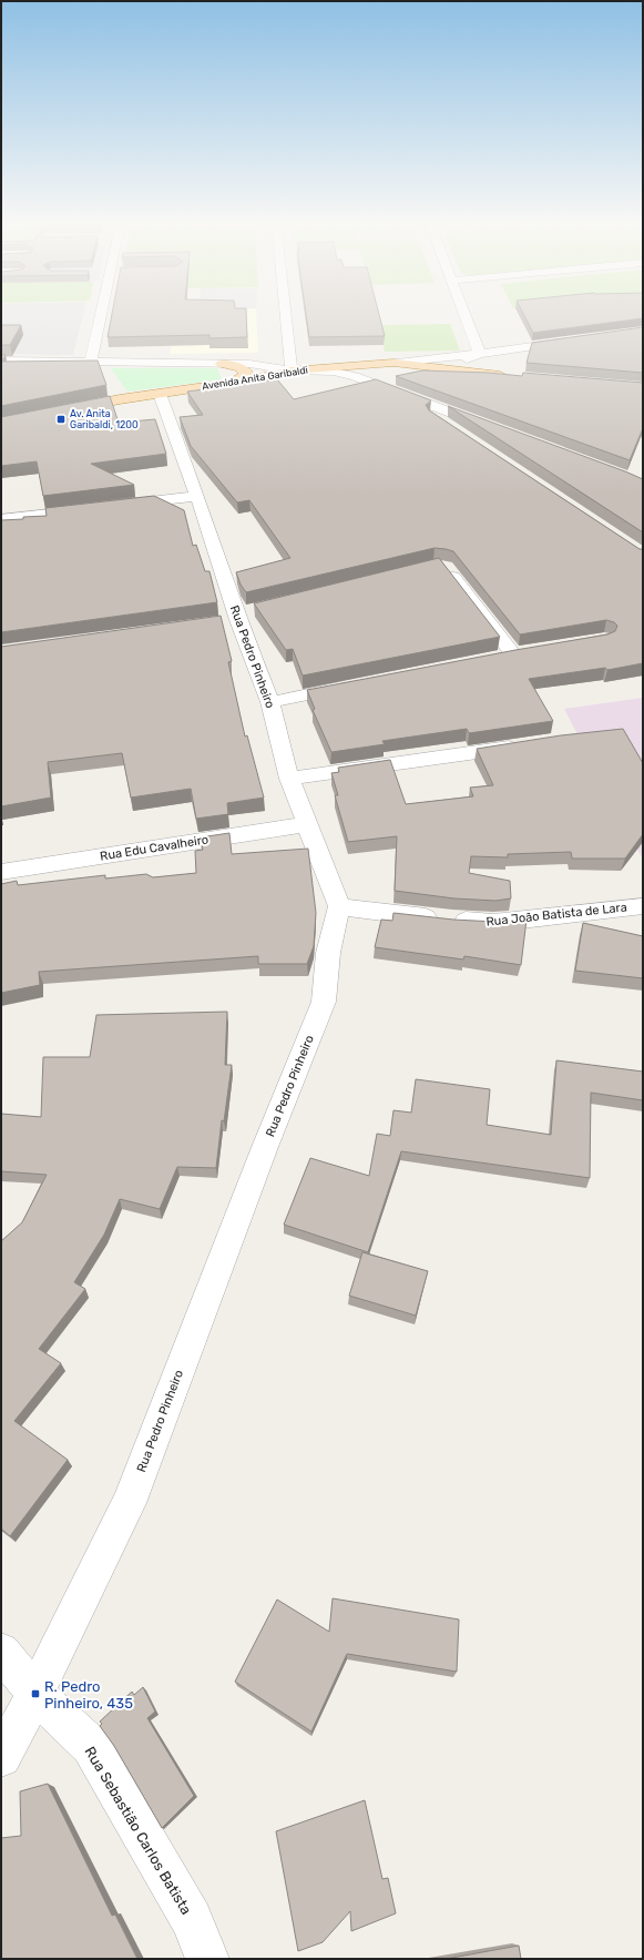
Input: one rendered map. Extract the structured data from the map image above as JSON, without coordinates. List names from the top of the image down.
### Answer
{
  "streets": {
    "main road": ["Avenida Anita Garibaldi"],
    "street": [
      "Rua Pedro Pinheiro",
      "Rua Edu Cavalheiro",
      "Rua João Batista de Lara",
      "Rua Sebastião Carlos Batista"
    ]
  },
  "crossings": [
    ["Avenida Anita Garibaldi", "Rua Pedro Pinheiro"],
    ["Rua Pedro Pinheiro", "Rua Edu Cavalheiro"],
    ["Rua Pedro Pinheiro", "Rua João Batista de Lara"],
    ["Rua Pedro Pinheiro", "Rua Sebastião Carlos Batista"]
  ],
  "places": {
    "transit": ["Av. Anita Garibaldi, 1200", "R. Pedro Pinheiro, 435"]
  }
}
